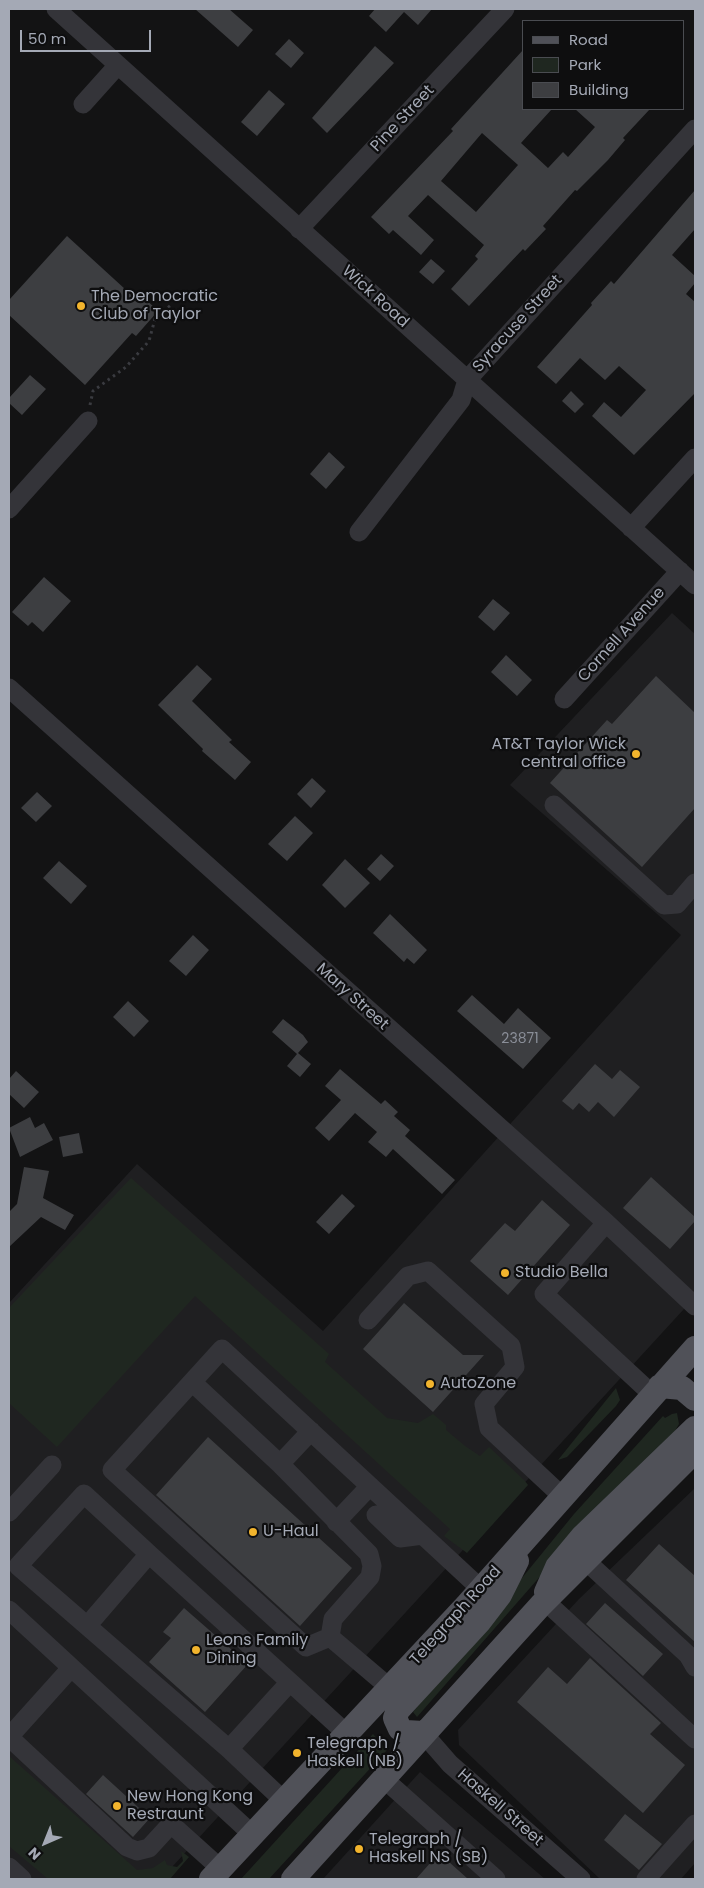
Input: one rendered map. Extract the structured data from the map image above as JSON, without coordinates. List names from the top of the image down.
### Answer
{
  "streets": {
    "main road": ["Telegraph Road"],
    "street": [
      "Pine Street",
      "Wick Road",
      "Syracuse Street",
      "Cornell Avenue",
      "Mary Street",
      "Haskell Street"
    ]
  },
  "crossings": [
    ["Pine Street", "Wick Road"],
    ["Wick Road", "Syracuse Street"],
    ["Wick Road", "Cornell Avenue"]
  ],
  "places": [
    "The Democratic Club of Taylor",
    "AT&T Taylor Wick central office",
    "Studio Bella",
    "AutoZone",
    "U-Haul",
    "Leons Family Dining",
    "Telegraph / Haskell (NB)",
    "New Hong Kong Restraunt",
    "Telegraph / Haskell NS (SB)"
  ],
  "house_numbers": ["23871"],
  "legend": ["Road", "Park", "Building"],
  "scale_bar": "50 m",
  "north": "bottom left"
}
